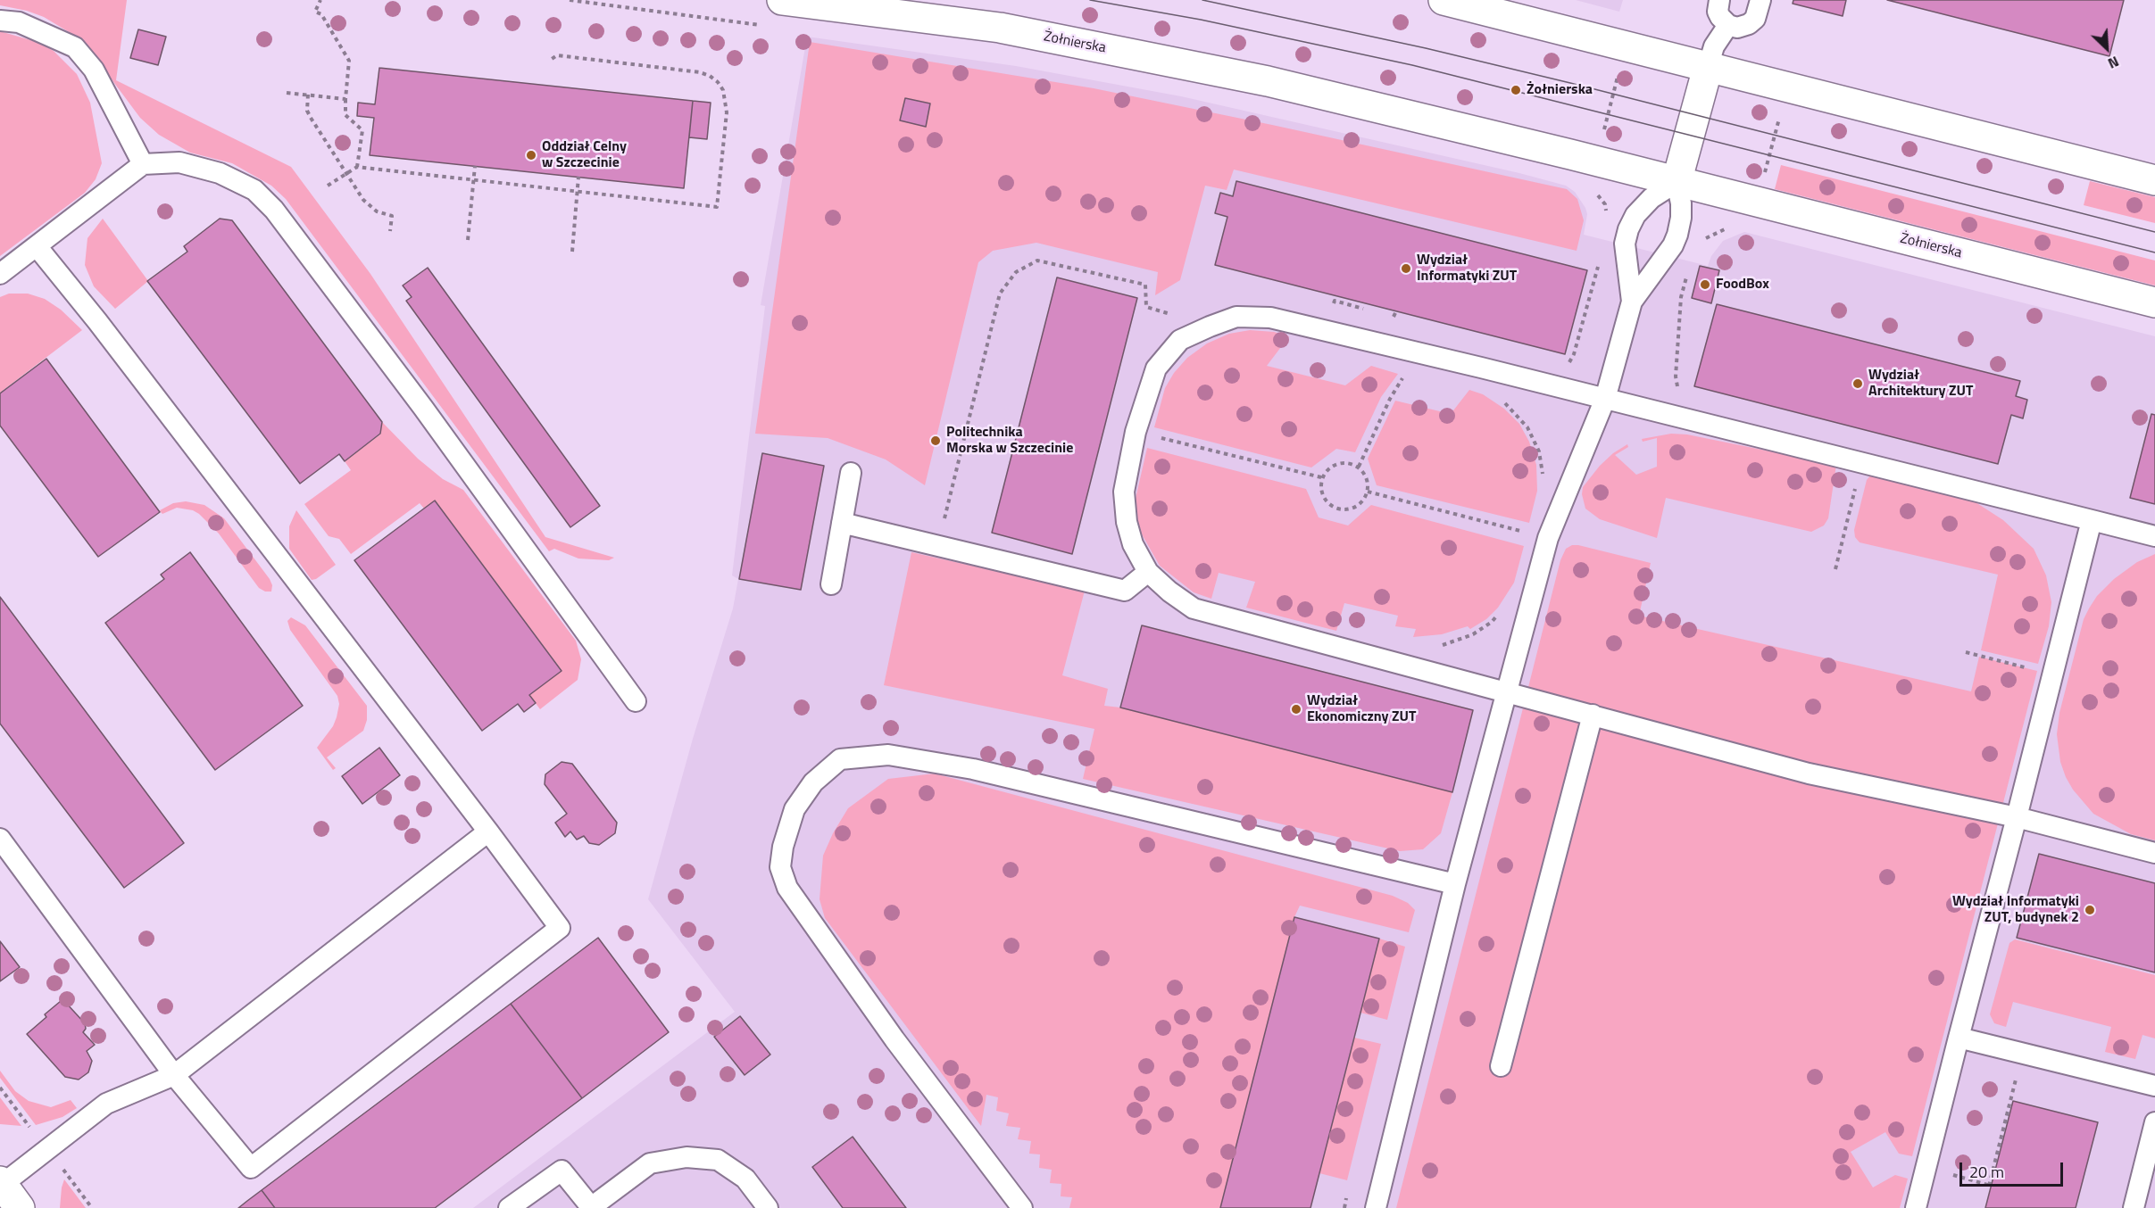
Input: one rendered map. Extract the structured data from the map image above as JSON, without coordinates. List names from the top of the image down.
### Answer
{
  "streets": {
    "street": ["Żołnierska"]
  },
  "places": [
    "Żołnierska",
    "Oddział Celny w Szczecinie",
    "Wydział Informatyki ZUT",
    "FoodBox",
    "Wydział Architektury ZUT",
    "Politechnika Morska w Szczecinie",
    "Wydział Ekonomiczny ZUT",
    "Wydział Informatyki ZUT, budynek 2"
  ],
  "scale_bar": "20 m",
  "north": "bottom right"
}
